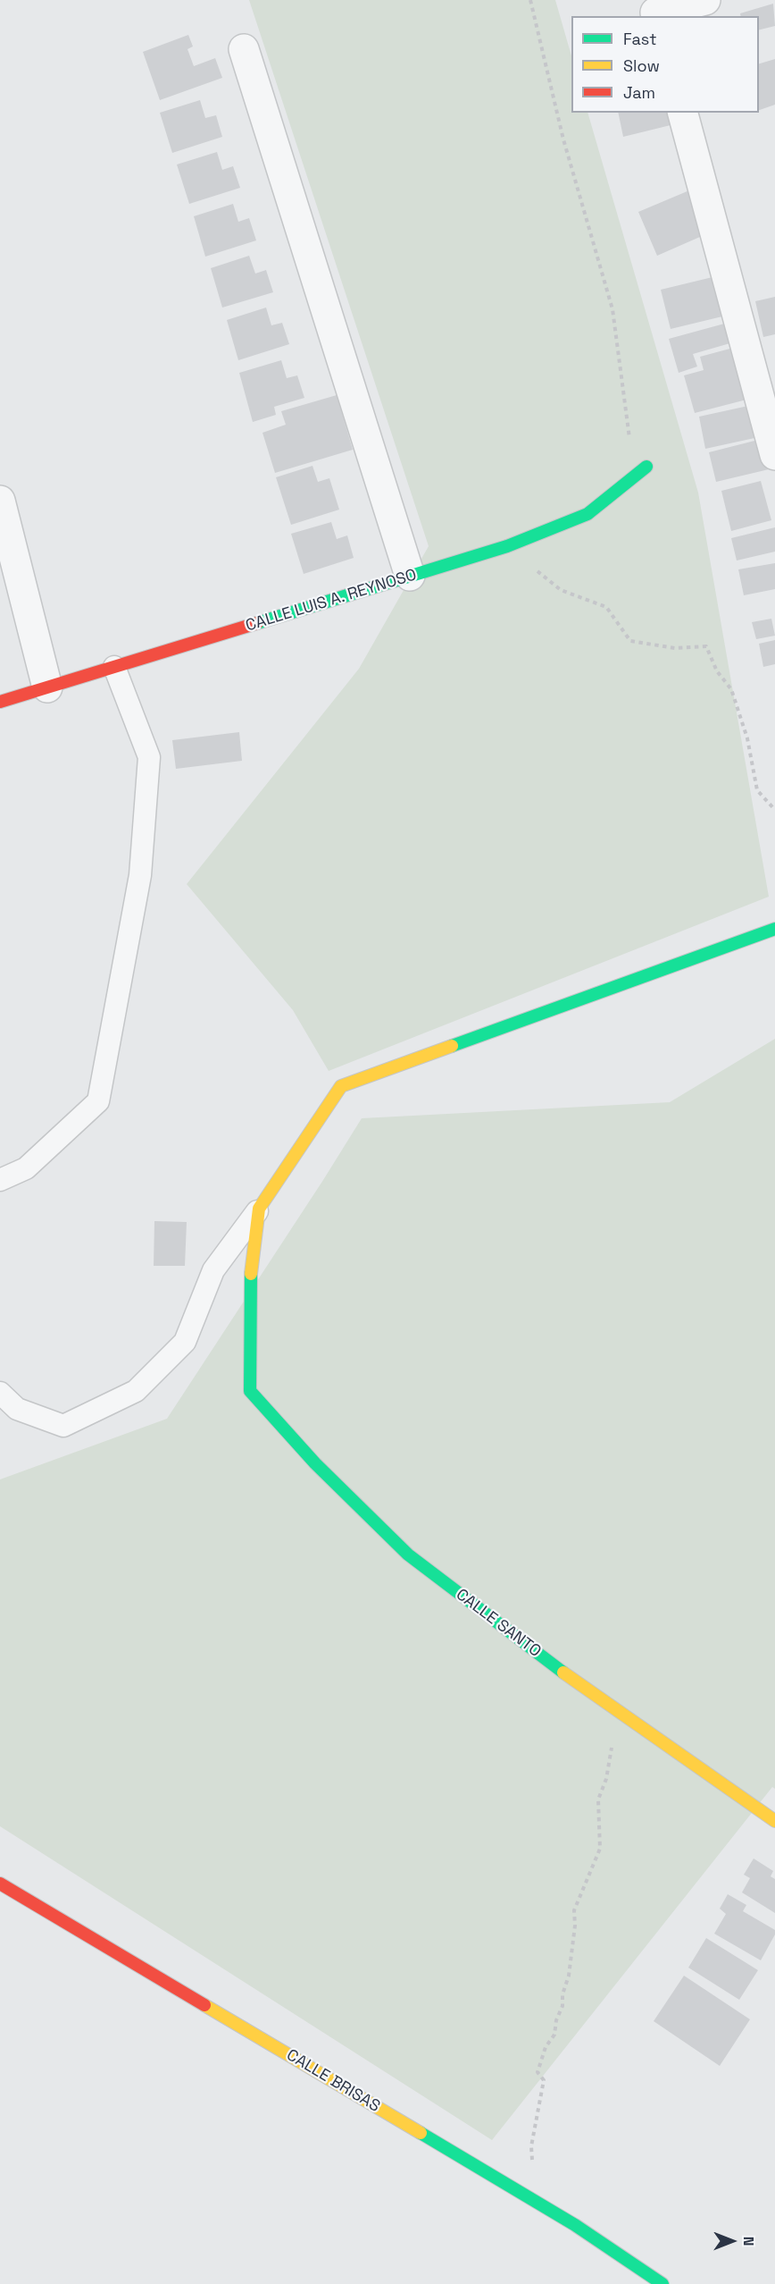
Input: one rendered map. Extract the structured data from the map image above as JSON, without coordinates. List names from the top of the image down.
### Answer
{
  "streets": {
    "street": ["CALLE LUIS A. REYNOSO", "CALLE SANTO", "CALLE BRISAS"]
  },
  "legend": ["Fast", "Slow", "Jam"],
  "north": "right"
}
